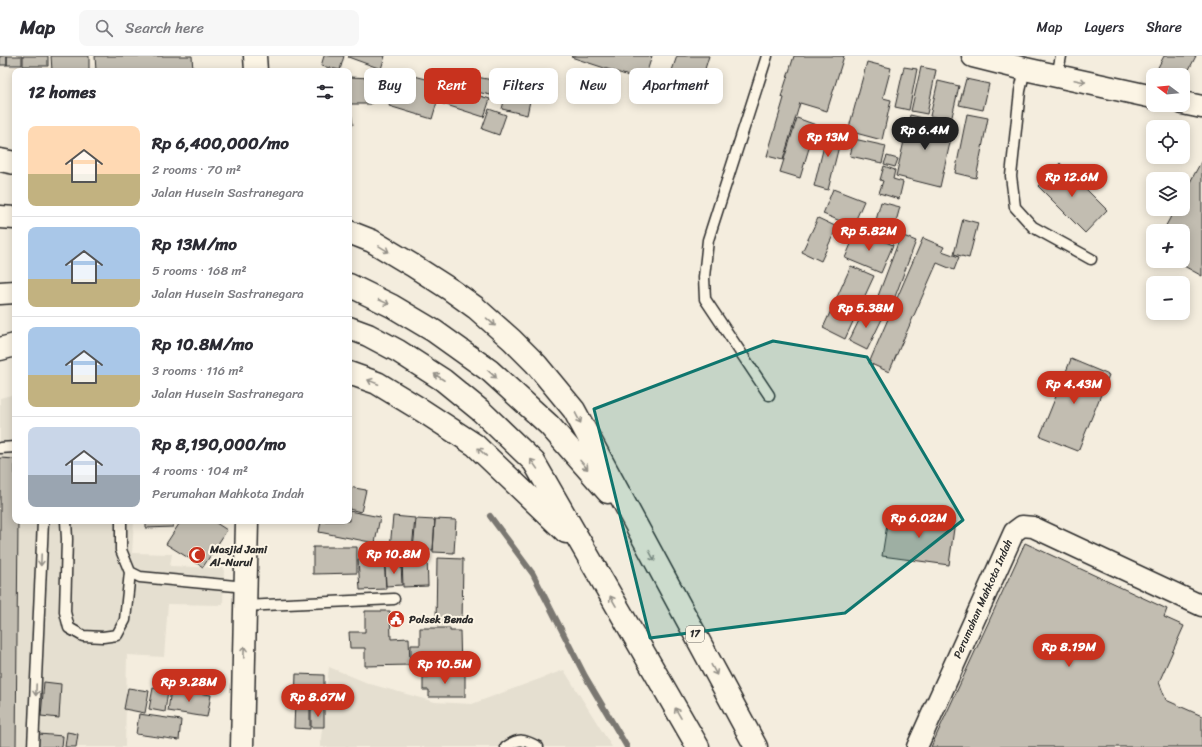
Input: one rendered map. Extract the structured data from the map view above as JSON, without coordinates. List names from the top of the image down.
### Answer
{
  "streets": {
    "main road": ["17"],
    "street": ["Perumahan Mahkota Indah"]
  },
  "places": {
    "mosque": ["Masjid Jami Al-Nurul"],
    "public building": ["Polsek Benda"]
  },
  "north": "left",
  "page": {
    "header": "Map",
    "search": "Search here",
    "nav": ["Map", "Layers", "Share"],
    "map_buttons": ["+", "−"],
    "chip": [
      "Buy",
      "Rent",
      "Filters",
      "New",
      "Apartment"
    ],
    "heading": "12 homes",
    "list": [
      {
        "name": "Rp 6,400,000/mo",
        "note": "2 rooms · 70 m² · Jalan Husein Sastranegara"
      },
      {
        "name": "Rp 13M/mo",
        "note": "5 rooms · 168 m² · Jalan Husein Sastranegara"
      },
      {
        "name": "Rp 10.8M/mo",
        "note": "3 rooms · 116 m² · Jalan Husein Sastranegara"
      },
      {
        "name": "Rp 8,190,000/mo",
        "note": "4 rooms · 104 m² · Perumahan Mahkota Indah"
      }
    ],
    "price": [
      "Rp 6.4M",
      "Rp 13M",
      "Rp 12.6M",
      "Rp 5.82M",
      "Rp 5.38M",
      "Rp 4.43M",
      "Rp 6.02M",
      "Rp 10.8M",
      "Rp 8.19M",
      "Rp 10.5M",
      "Rp 9.28M",
      "Rp 8.67M"
    ]
  }
}
